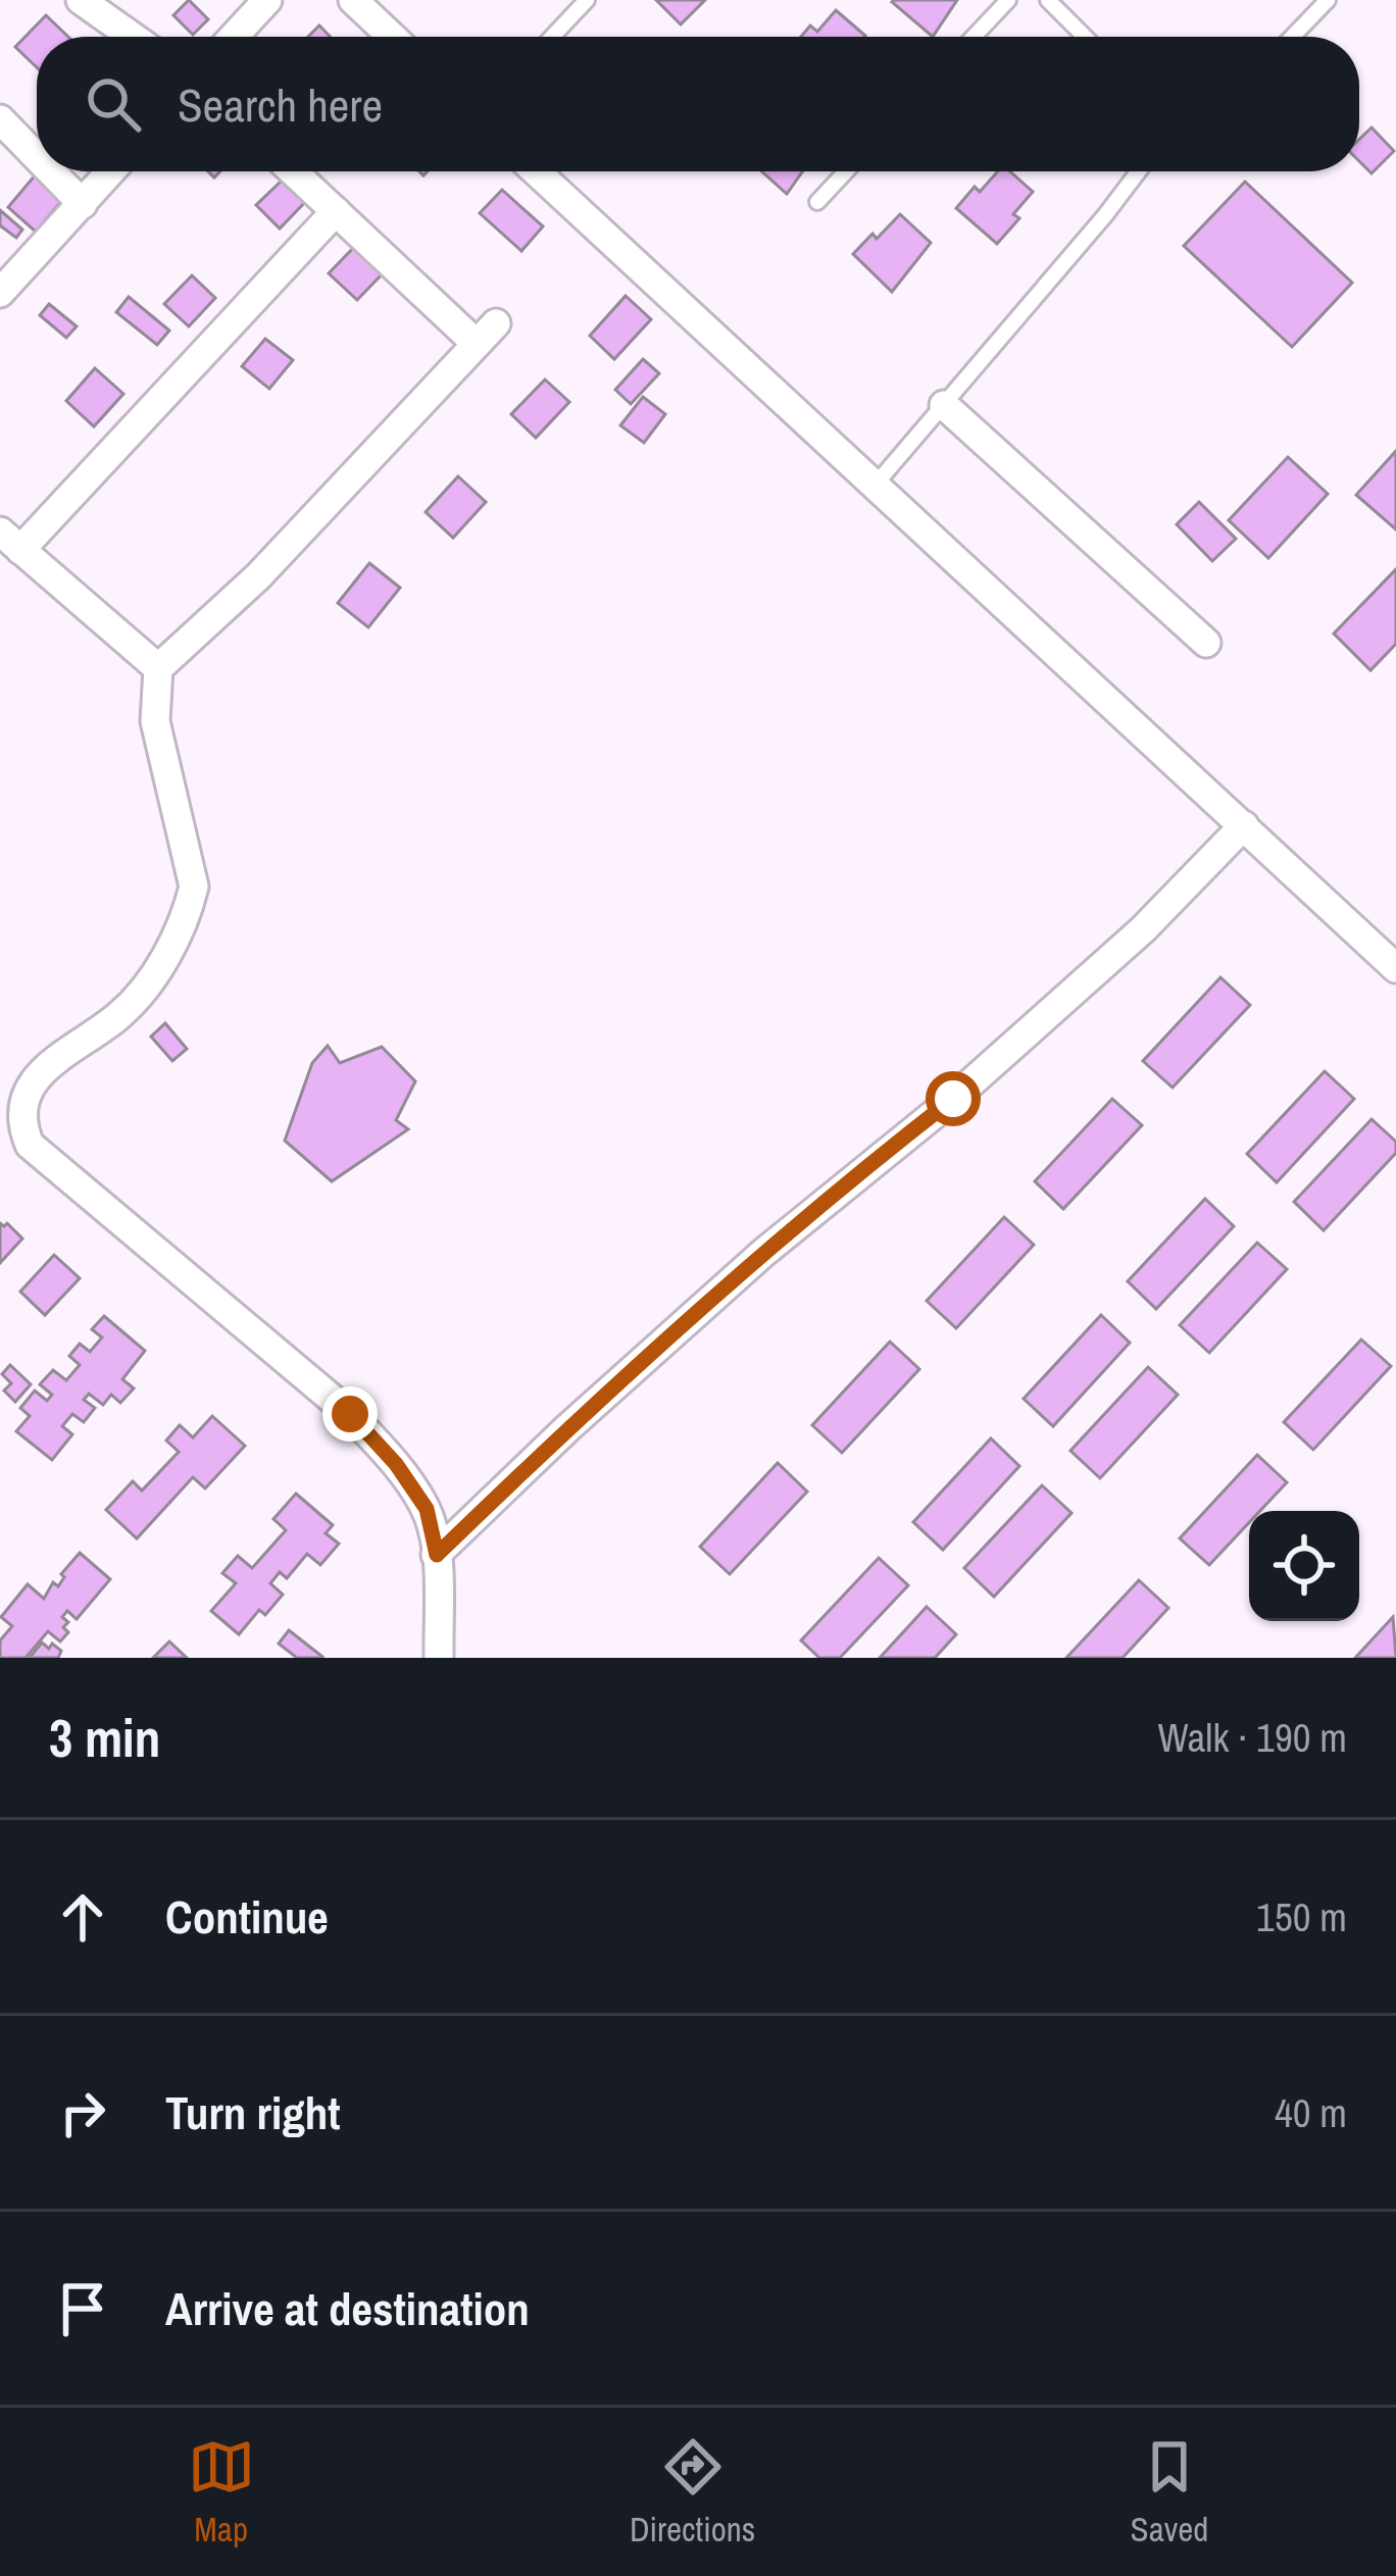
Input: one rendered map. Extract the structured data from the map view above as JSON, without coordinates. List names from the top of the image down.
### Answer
{
  "page": {
    "search": "Search here",
    "heading": ["3 min", "Walk · 190 m"],
    "list": [
      ["Continue", "150 m"],
      ["Turn right", "40 m"],
      "Arrive at destination"
    ],
    "nav": ["Map", "Directions", "Saved"]
  }
}
